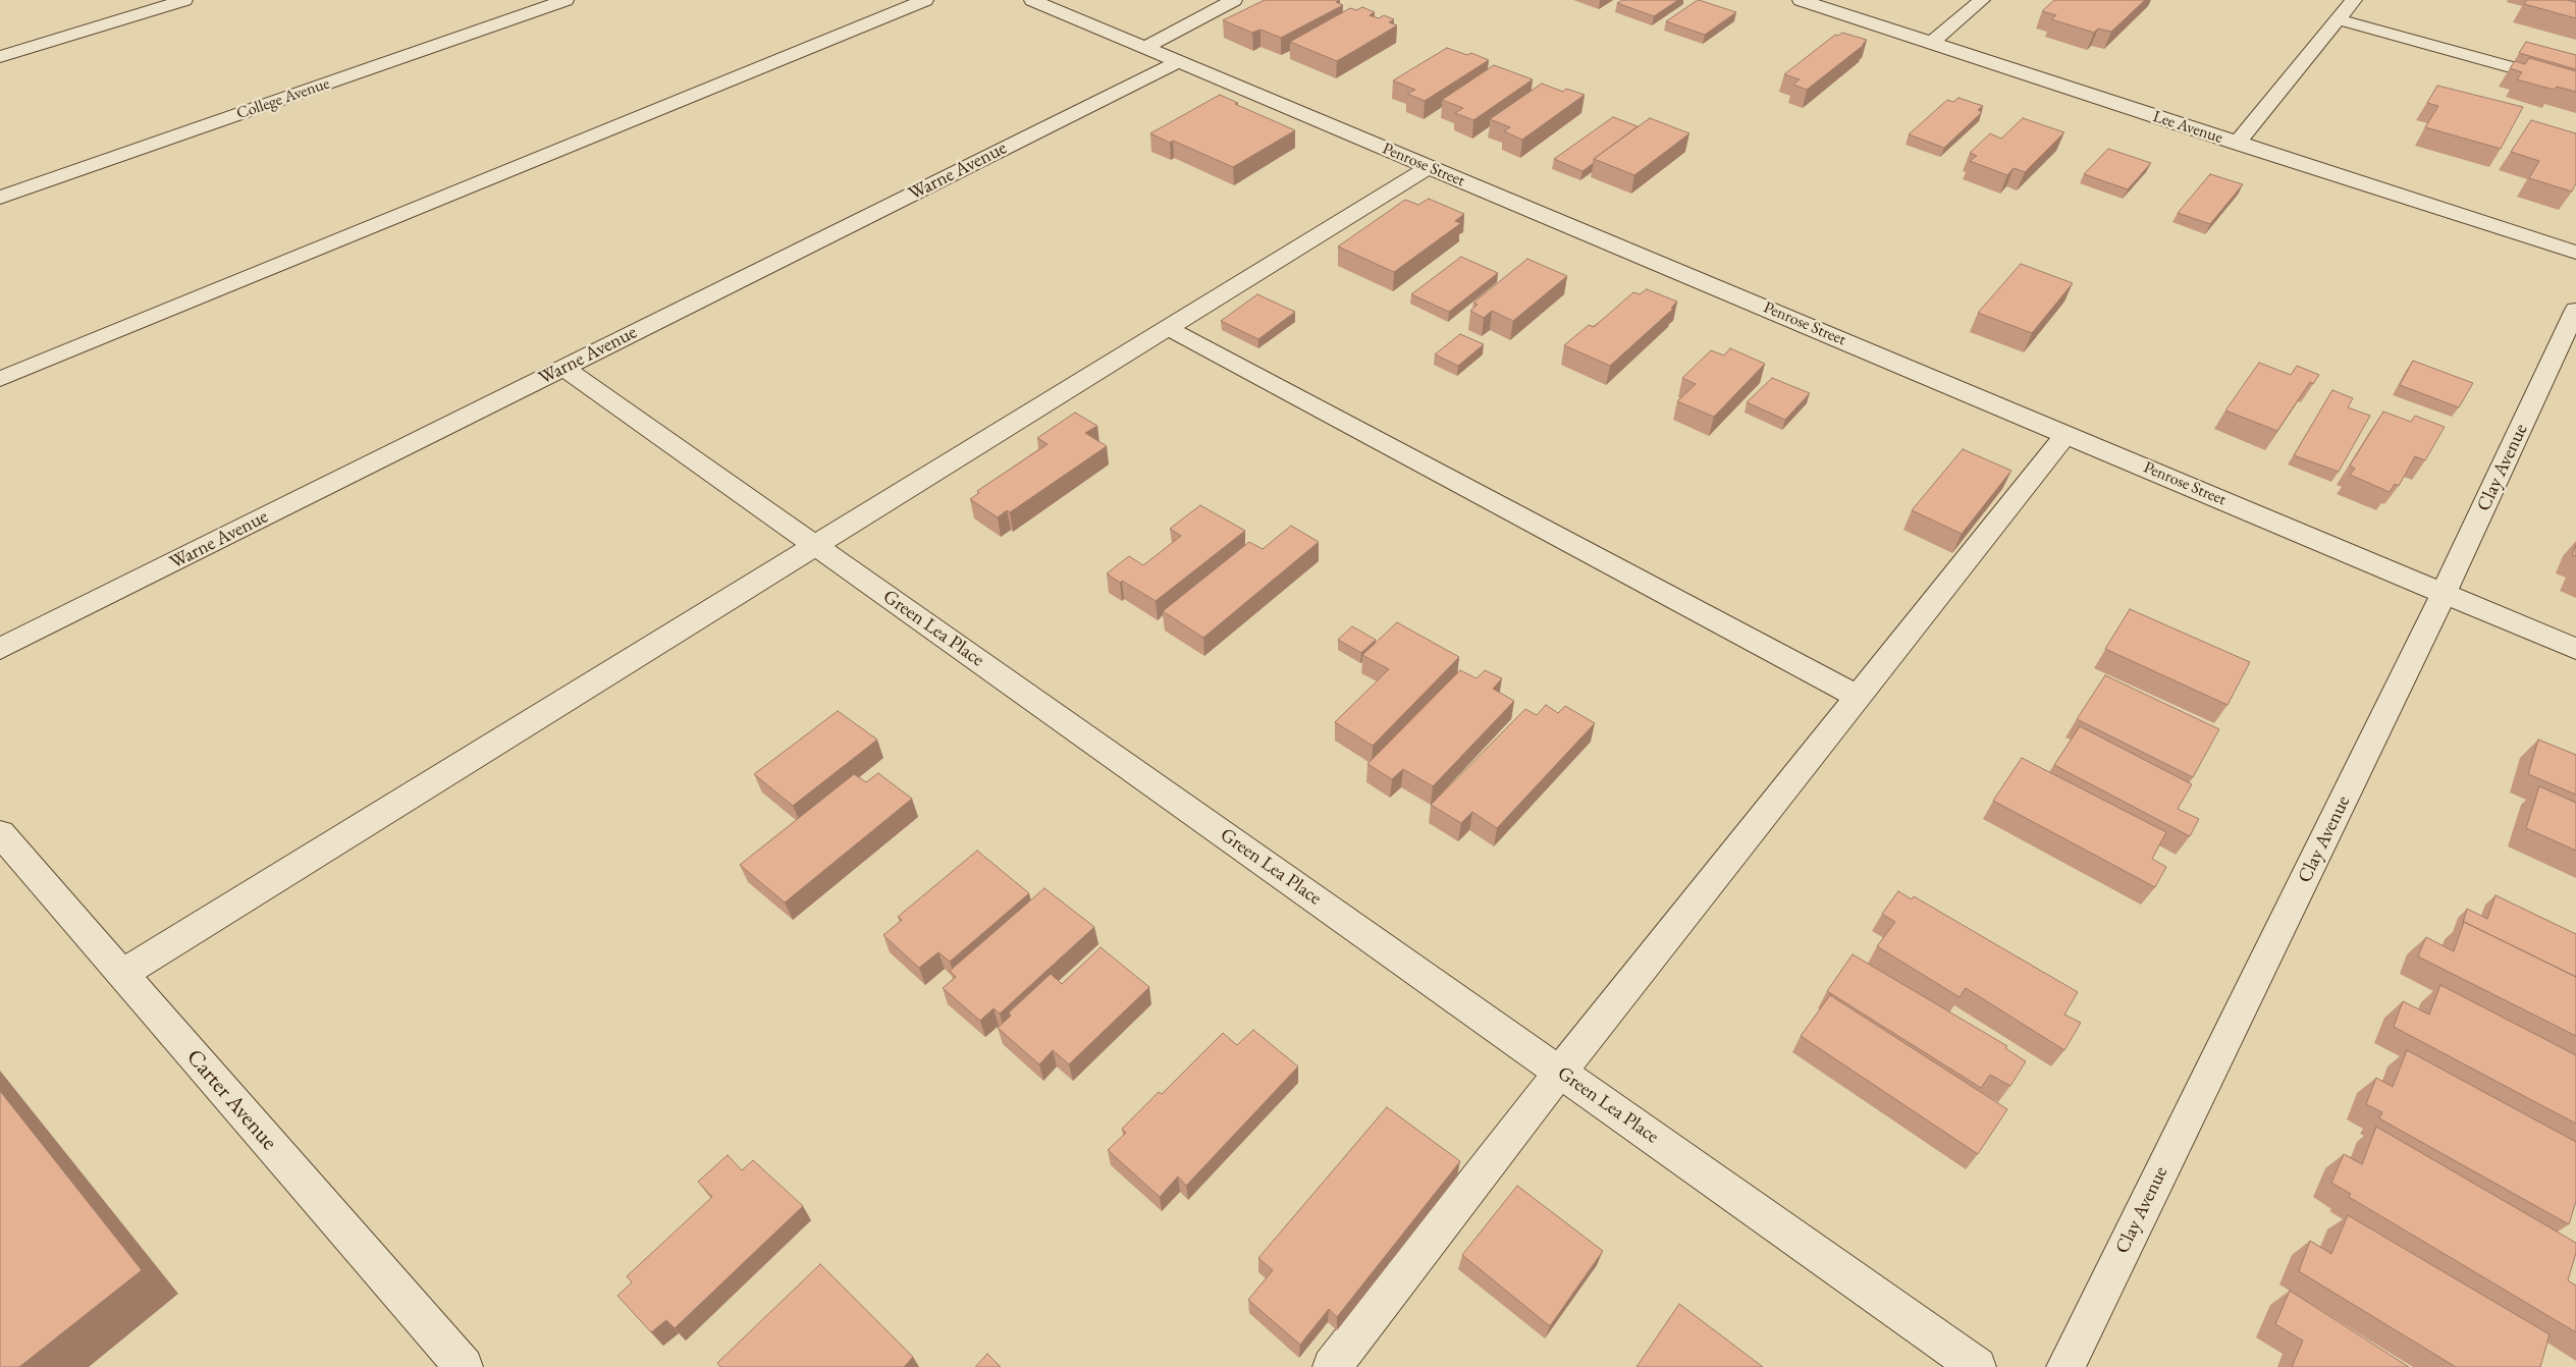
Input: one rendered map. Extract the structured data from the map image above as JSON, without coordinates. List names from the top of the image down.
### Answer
{
  "streets": {
    "street": [
      "College Avenue",
      "Lee Avenue",
      "Penrose Street",
      "Warne Avenue",
      "Clay Avenue",
      "Green Lea Place",
      "Carter Avenue"
    ]
  },
  "crossings": [
    ["Penrose Street", "Warne Avenue"],
    ["Penrose Street", "Clay Avenue"],
    ["Warne Avenue", "Green Lea Place"]
  ]
}
